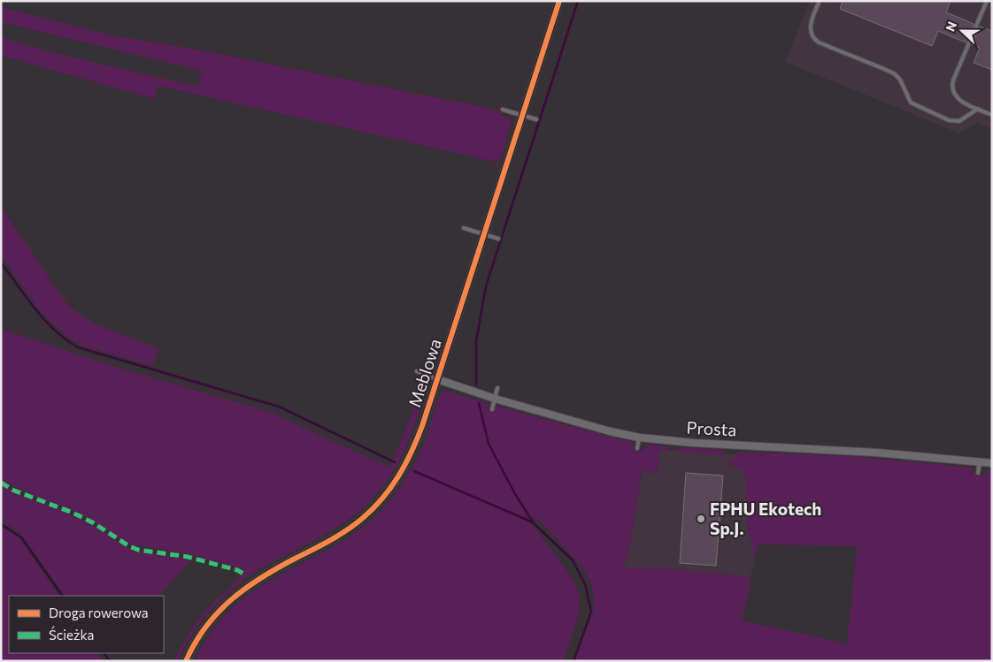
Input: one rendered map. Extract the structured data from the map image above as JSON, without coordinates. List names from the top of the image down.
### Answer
{
  "streets": {
    "street": ["Meblowa", "Prosta"]
  },
  "crossings": [
    ["Meblowa", "Prosta"]
  ],
  "places": ["FPHU Ekotech Sp.J."],
  "legend": ["Droga rowerowa", "Ścieżka"],
  "north": "left"
}
